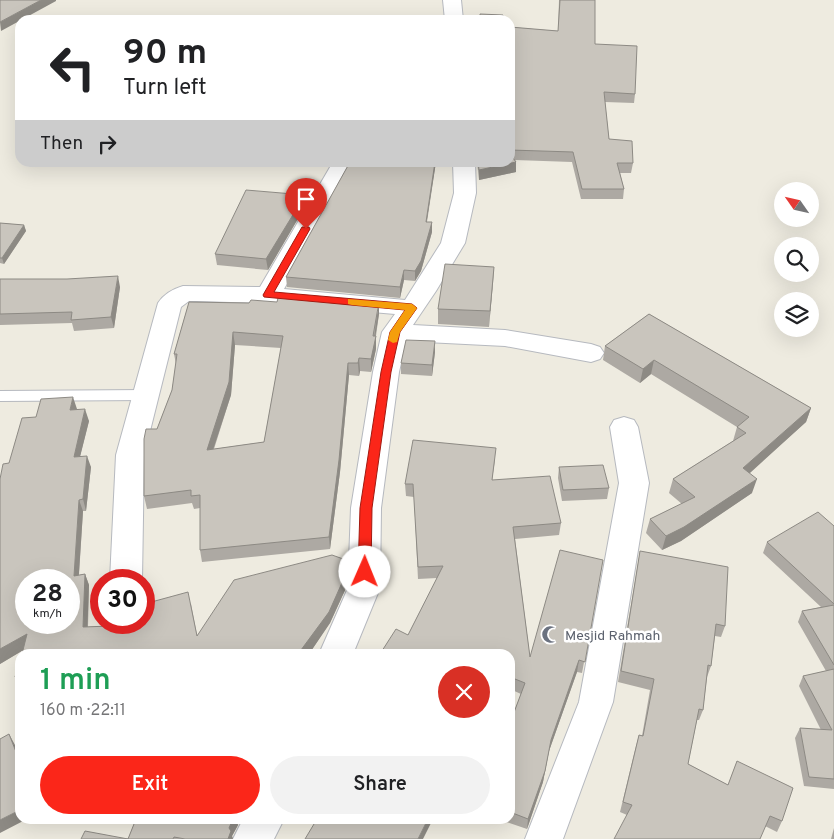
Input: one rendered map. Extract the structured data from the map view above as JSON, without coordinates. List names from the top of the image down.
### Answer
{
  "places": {
    "mosque": ["Mesjid Rahmah"]
  },
  "north": "top left",
  "page": {
    "turn": ["90 m", "Turn left"],
    "then": "Then",
    "speed": "28 km/h",
    "limit": "30",
    "heading": ["1 min", "160 m · 22:11"],
    "buttons": ["Exit", "Share"]
  }
}
